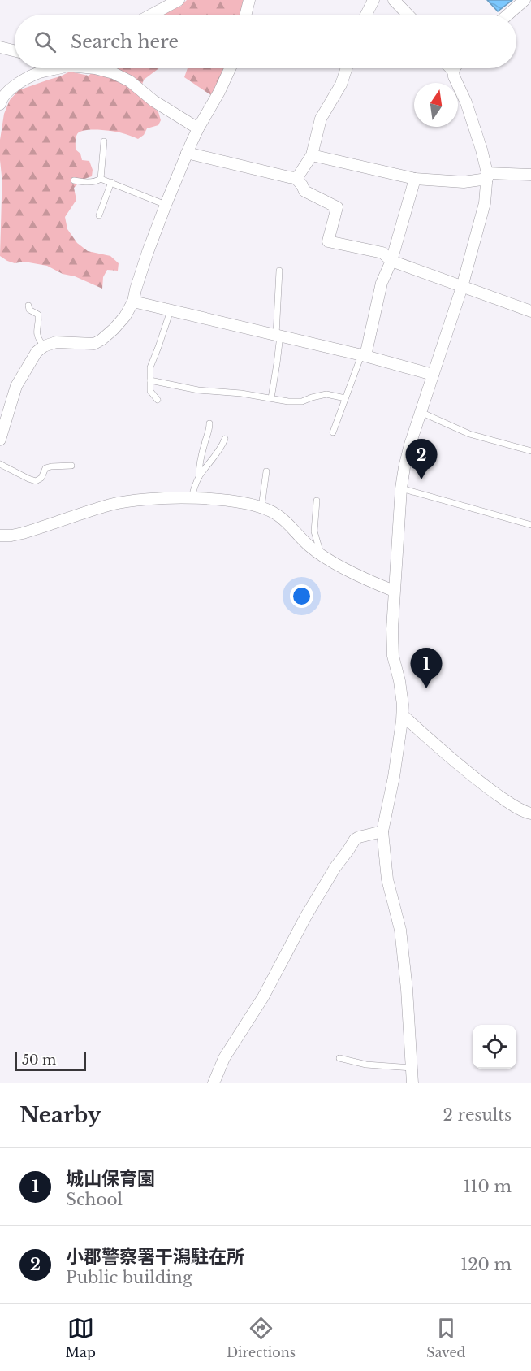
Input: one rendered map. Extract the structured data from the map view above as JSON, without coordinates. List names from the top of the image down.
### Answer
{
  "scale_bar": "50 m",
  "north": "top",
  "page": {
    "search": "Search here",
    "pins": ["2", "1"],
    "scale": "50 m",
    "heading": ["Nearby", "2 results"],
    "list": [
      {
        "mark": "1",
        "name": "城山保育園",
        "note": "School",
        "value": "110 m"
      },
      {
        "mark": "2",
        "name": "小郡警察署干潟駐在所",
        "note": "Public building",
        "value": "120 m"
      }
    ],
    "nav": ["Map", "Directions", "Saved"]
  }
}
